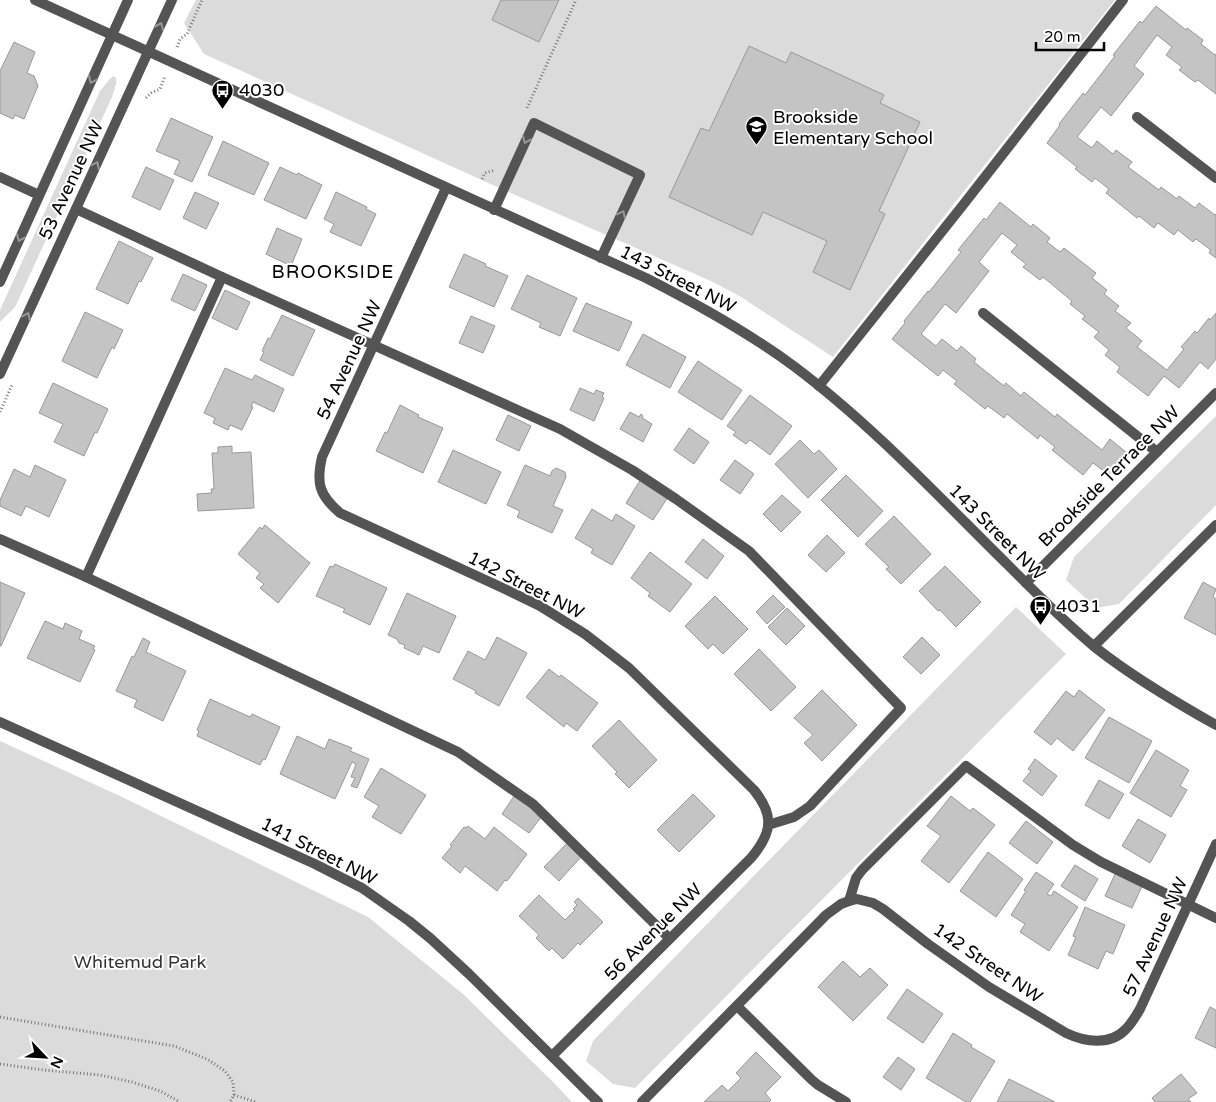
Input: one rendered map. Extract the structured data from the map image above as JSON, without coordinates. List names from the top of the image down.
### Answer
{
  "streets": {
    "street": [
      "53 Avenue NW",
      "143 Street NW",
      "54 Avenue NW",
      "Brookside Terrace NW",
      "142 Street NW",
      "141 Street NW",
      "56 Avenue NW",
      "57 Avenue NW"
    ]
  },
  "crossings": [
    ["53 Avenue NW", "143 Street NW"],
    ["143 Street NW", "54 Avenue NW"],
    ["143 Street NW", "Brookside Terrace NW"],
    ["54 Avenue NW", "142 Street NW"],
    ["142 Street NW", "56 Avenue NW"],
    ["142 Street NW", "57 Avenue NW"],
    ["141 Street NW", "56 Avenue NW"]
  ],
  "districts": ["BROOKSIDE"],
  "parks": ["Whitemud Park"],
  "places": {
    "bus stop": ["4030", "4031"],
    "school or university": ["Brookside Elementary School"]
  },
  "scale_bar": "20 m",
  "north": "bottom right"
}
